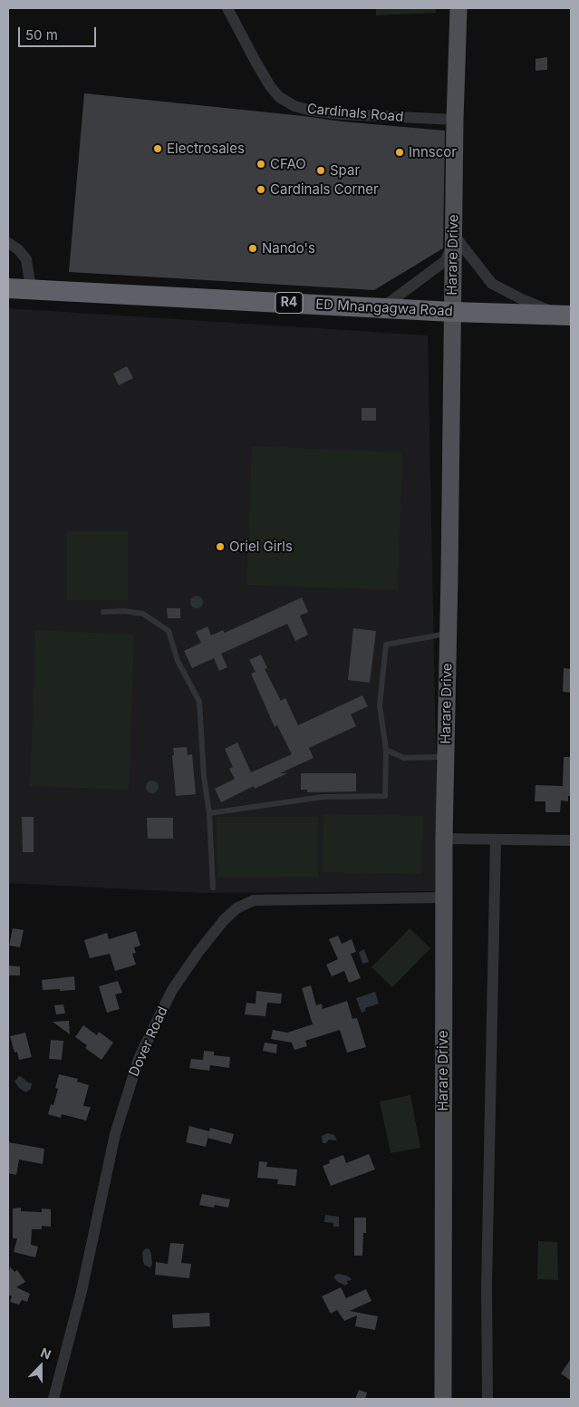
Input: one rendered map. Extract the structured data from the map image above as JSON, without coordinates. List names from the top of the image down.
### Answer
{
  "streets": {
    "highway": ["R4", "ED Mnangagwa Road"],
    "main road": ["Harare Drive"],
    "street": ["Cardinals Road", "Dover Road"]
  },
  "crossings": [
    ["Cardinals Road", "Harare Drive"],
    ["Harare Drive", "ED Mnangagwa Road"],
    ["Harare Drive", "Dover Road"]
  ],
  "places": [
    "Electrosales",
    "Innscor",
    "CFAO",
    "Spar",
    "Cardinals Corner",
    "Nando's",
    "Oriel Girls"
  ],
  "scale_bar": "50 m",
  "north": "top"
}
